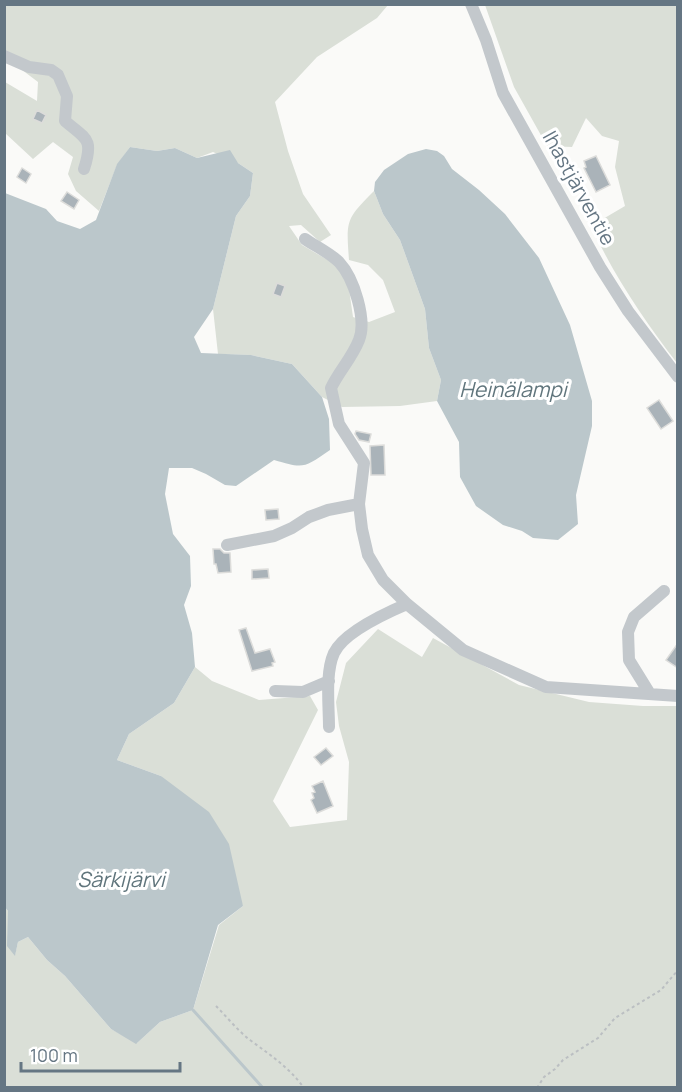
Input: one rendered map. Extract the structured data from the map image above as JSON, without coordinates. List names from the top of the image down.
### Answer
{
  "streets": {
    "street": ["Ihastjärventie"]
  },
  "water": ["Heinälampi", "Särkijärvi"],
  "scale_bar": "100 m"
}
